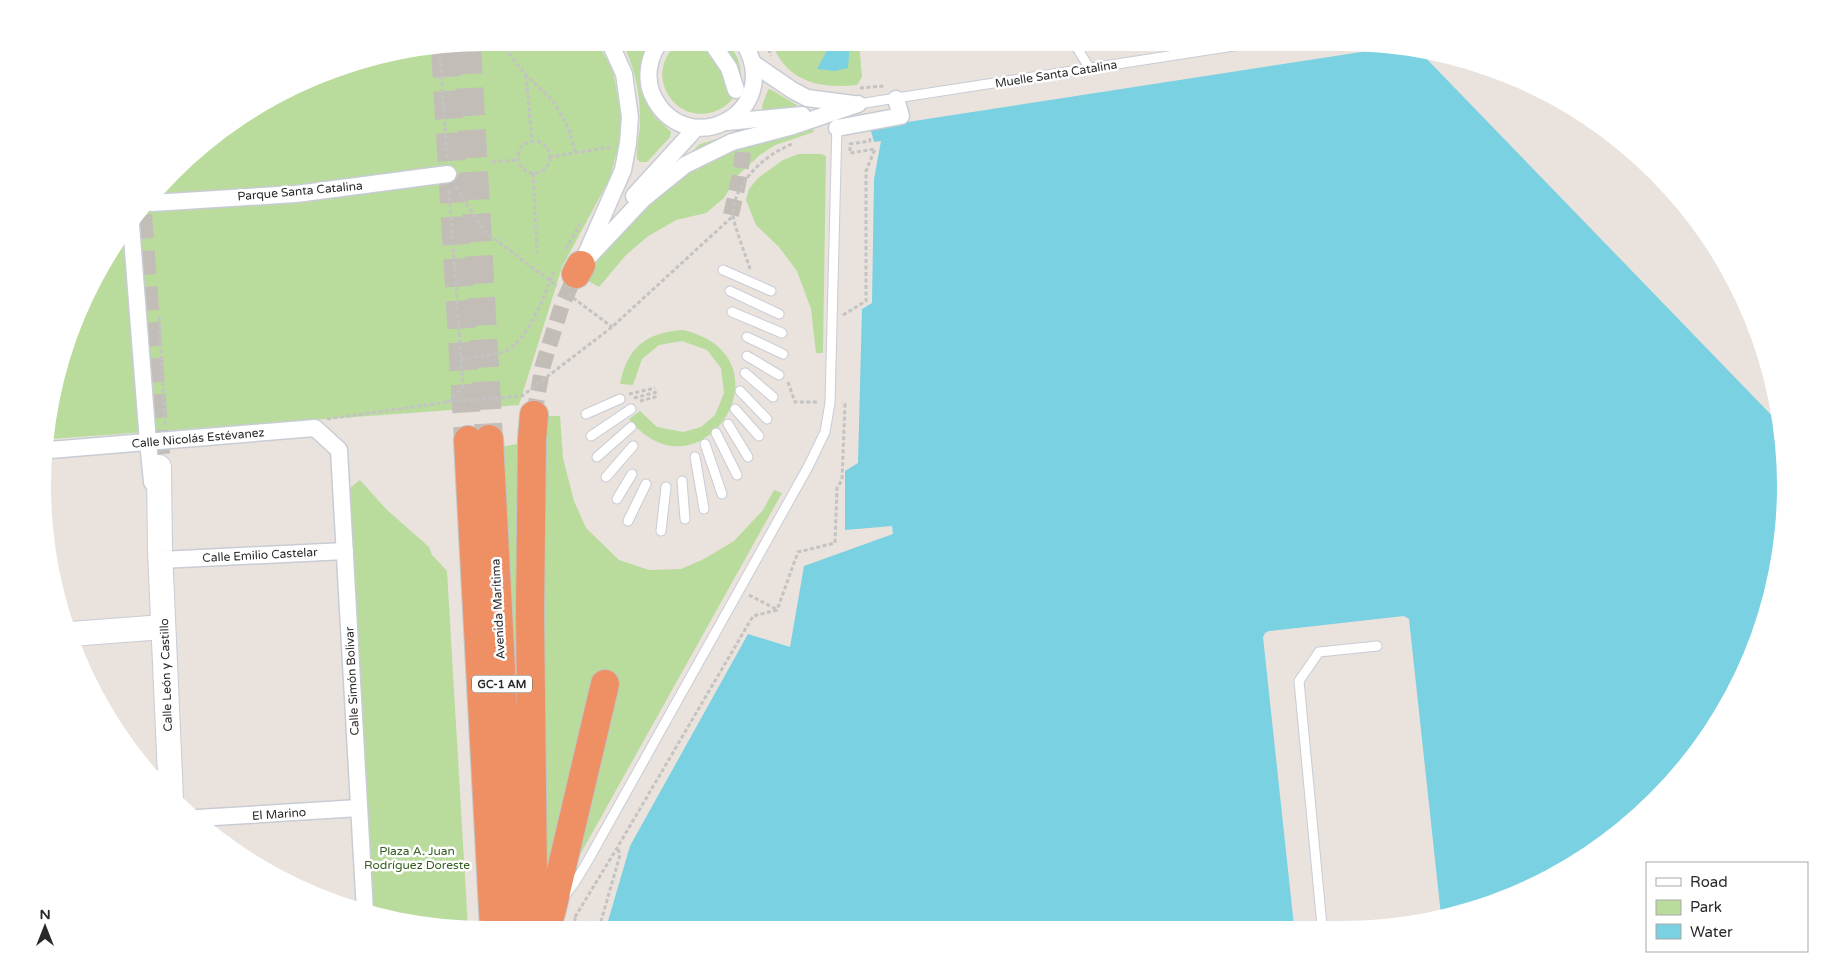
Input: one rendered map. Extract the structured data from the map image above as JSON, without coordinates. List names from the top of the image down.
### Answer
{
  "streets": {
    "highway": ["Avenida Marítima", "GC-1 AM"],
    "street": [
      "Parque Santa Catalina",
      "Calle Nicolás Estévanez",
      "Calle Emilio Castelar",
      "Calle León y Castillo",
      "Calle Simón Bolivar",
      "El Marino"
    ],
    "lane": ["Muelle Santa Catalina"]
  },
  "crossings": [
    ["Calle Nicolás Estévanez", "Calle León y Castillo"],
    ["Calle Nicolás Estévanez", "Calle Simón Bolivar"],
    ["Calle Emilio Castelar", "Calle León y Castillo"],
    ["Calle Emilio Castelar", "Calle Simón Bolivar"],
    ["Calle Simón Bolivar", "El Marino"]
  ],
  "parks": ["Plaza A. Juan Rodríguez Doreste"],
  "legend": ["Road", "Park", "Water"],
  "north": "top"
}
